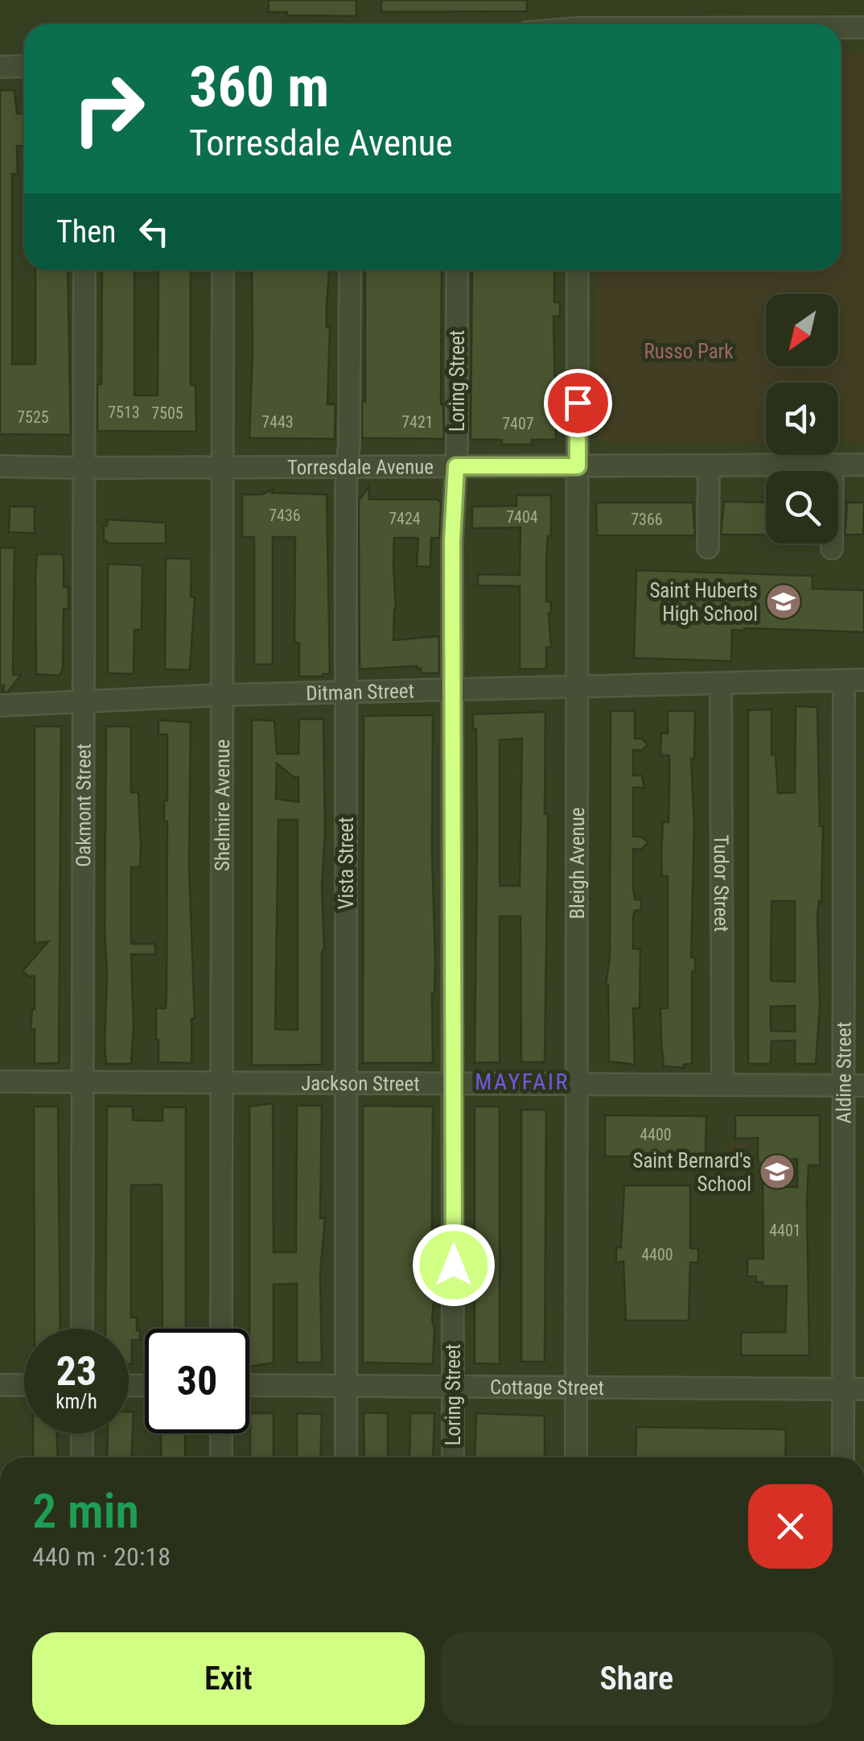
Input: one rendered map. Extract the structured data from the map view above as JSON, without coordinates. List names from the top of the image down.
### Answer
{
  "streets": {
    "street": [
      "Loring Street",
      "Torresdale Avenue",
      "Ditman Street",
      "Oakmont Street",
      "Shelmire Avenue",
      "Vista Street",
      "Bleigh Avenue",
      "Tudor Street",
      "Aldine Street",
      "Jackson Street",
      "Cottage Street"
    ]
  },
  "crossings": [
    ["Loring Street", "Torresdale Avenue"],
    ["Loring Street", "Ditman Street"],
    ["Loring Street", "Jackson Street"],
    ["Loring Street", "Cottage Street"],
    ["Torresdale Avenue", "Oakmont Street"],
    ["Torresdale Avenue", "Shelmire Avenue"],
    ["Torresdale Avenue", "Vista Street"],
    ["Torresdale Avenue", "Bleigh Avenue"],
    ["Ditman Street", "Oakmont Street"],
    ["Ditman Street", "Shelmire Avenue"],
    ["Ditman Street", "Vista Street"],
    ["Ditman Street", "Bleigh Avenue"],
    ["Ditman Street", "Tudor Street"],
    ["Ditman Street", "Aldine Street"],
    ["Oakmont Street", "Jackson Street"],
    ["Shelmire Avenue", "Jackson Street"],
    ["Vista Street", "Jackson Street"],
    ["Vista Street", "Cottage Street"],
    ["Bleigh Avenue", "Jackson Street"],
    ["Bleigh Avenue", "Cottage Street"],
    ["Tudor Street", "Jackson Street"],
    ["Aldine Street", "Jackson Street"],
    ["Aldine Street", "Cottage Street"]
  ],
  "districts": ["MAYFAIR"],
  "parks": ["Russo Park"],
  "places": {
    "school or university": ["Saint Huberts High School", "Saint Bernard's School"]
  },
  "house_numbers": [
    "7513",
    "7505",
    "7525",
    "7443",
    "7421",
    "7407",
    "7436",
    "7404",
    "7424",
    "7366",
    "4400",
    "4401",
    "4400"
  ],
  "north": "bottom left",
  "page": {
    "turn": ["360 m", "Torresdale Avenue"],
    "then": "Then",
    "speed": "23 km/h",
    "limit": "30",
    "heading": ["2 min", "440 m · 20:18"],
    "buttons": ["Exit", "Share"]
  }
}
